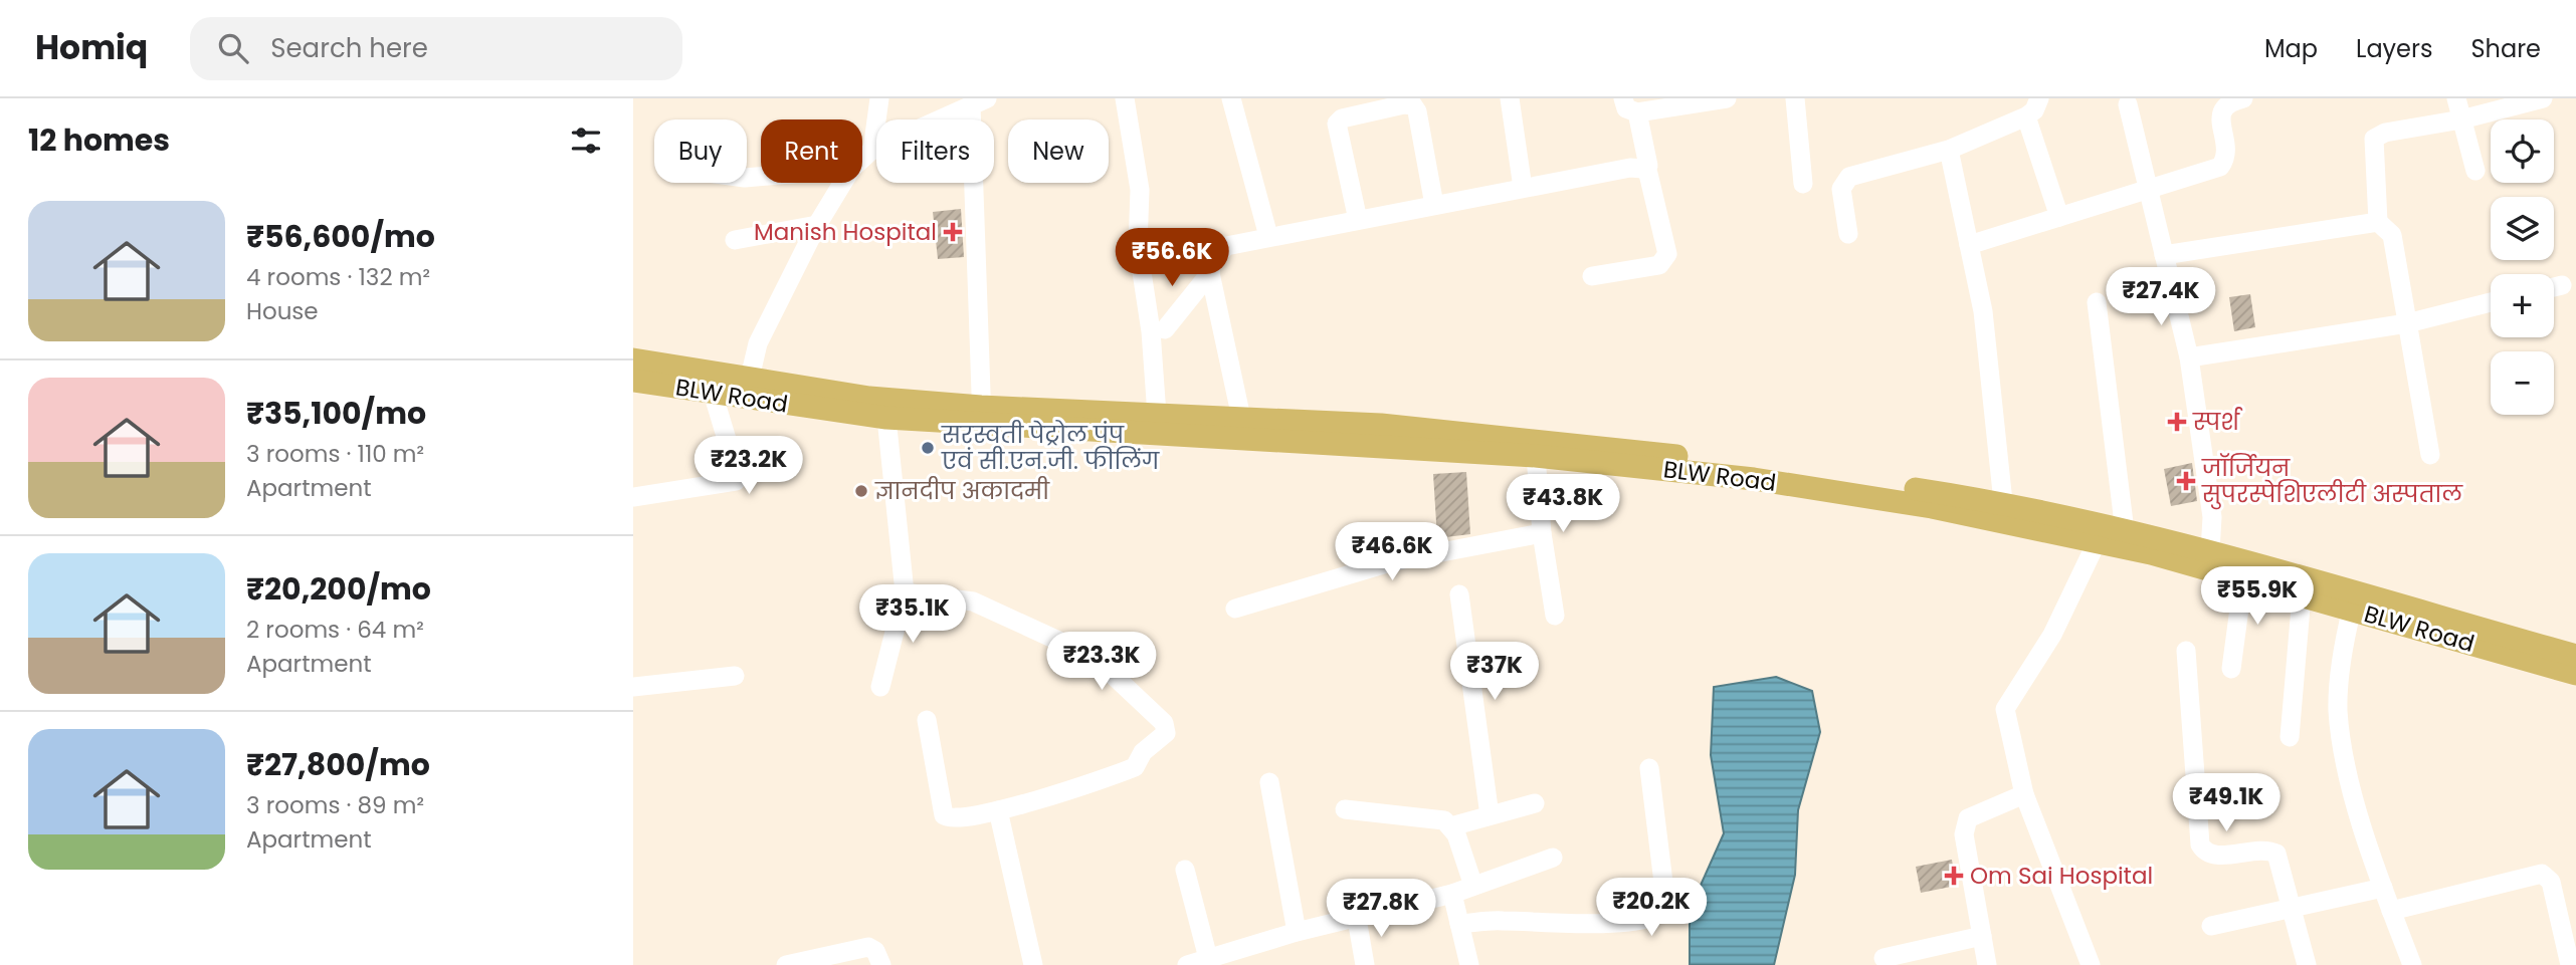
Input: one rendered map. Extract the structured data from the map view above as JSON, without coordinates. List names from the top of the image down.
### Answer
{
  "streets": {
    "main road": ["BLW Road"]
  },
  "places": {
    "health": [
      "Manish Hospital",
      "स्पर्श",
      "जाॅर्जियन सुपरस्पेशिएलीटी अस्पताल",
      "Om Sai Hospital"
    ],
    "other": ["सरस्वती पेट्रोल पंप एवं सी.एन.जी. फीलिंग", "ज्ञानदीप अकादमी"]
  },
  "page": {
    "header": "Homiq",
    "search": "Search here",
    "nav": ["Map", "Layers", "Share"],
    "heading": "12 homes",
    "map_buttons": ["+", "−"],
    "chip": [
      "Buy",
      "Rent",
      "Filters",
      "New"
    ],
    "list": [
      {
        "name": "₹56,600/mo",
        "note": "4 rooms · 132 m² · House"
      },
      {
        "name": "₹35,100/mo",
        "note": "3 rooms · 110 m² · Apartment"
      },
      {
        "name": "₹20,200/mo",
        "note": "2 rooms · 64 m² · Apartment"
      },
      {
        "name": "₹27,800/mo",
        "note": "3 rooms · 89 m² · Apartment"
      }
    ],
    "price": [
      "₹56.6K",
      "₹27.4K",
      "₹23.2K",
      "₹43.8K",
      "₹46.6K",
      "₹55.9K",
      "₹35.1K",
      "₹23.3K",
      "₹37K",
      "₹49.1K",
      "₹20.2K",
      "₹27.8K"
    ]
  }
}
